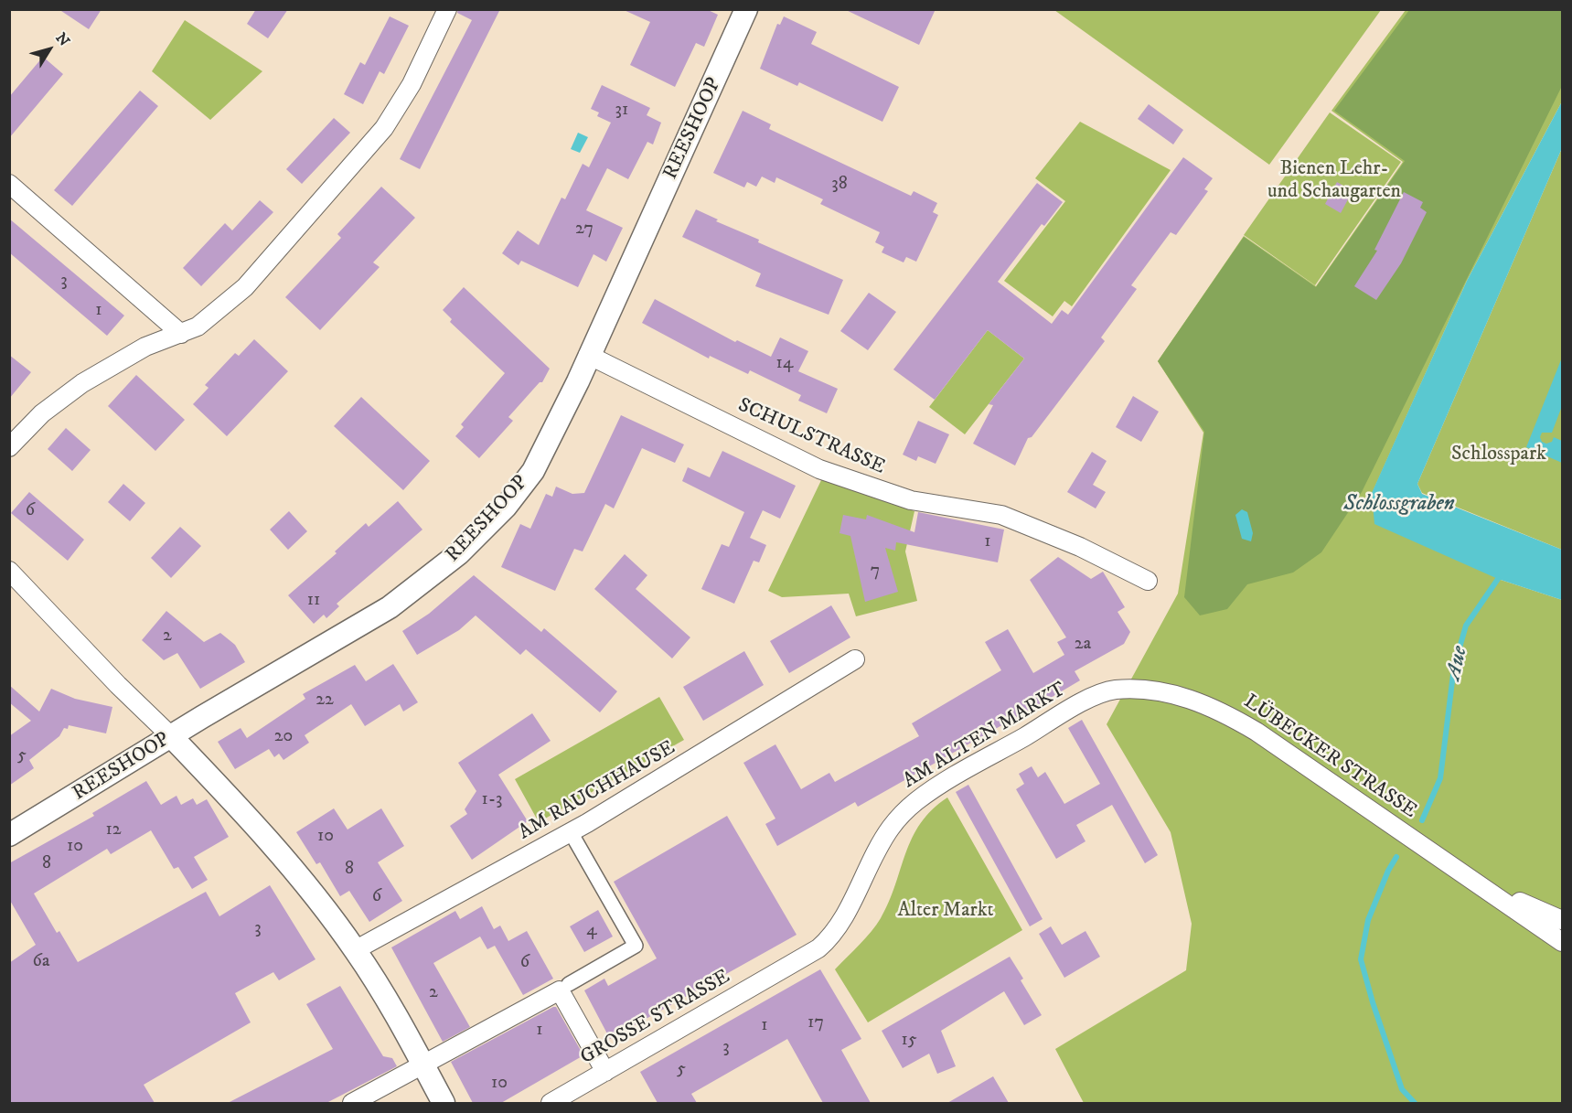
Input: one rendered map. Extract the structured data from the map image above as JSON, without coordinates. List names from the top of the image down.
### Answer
{
  "streets": {
    "street": [
      "REESHOOP",
      "SCHULSTRASSE",
      "AM ALTEN MARKT",
      "LÜBECKER STRASSE",
      "AM RAUCHHAUSE",
      "GROSSE STRASSE"
    ]
  },
  "crossings": [
    ["REESHOOP", "SCHULSTRASSE"],
    ["AM ALTEN MARKT", "LÜBECKER STRASSE"],
    ["AM ALTEN MARKT", "GROSSE STRASSE"]
  ],
  "water": ["Schlossgraben", "Aue"],
  "parks": ["Bienen Lehr- und Schaugarten", "Schlosspark", "Alter Markt"],
  "house_numbers": [
    "31",
    "38",
    "27",
    "3",
    "1",
    "14",
    "6",
    "1",
    "7",
    "11",
    "2",
    "2a",
    "22",
    "20",
    "5",
    "1-3",
    "12",
    "10",
    "10",
    "8",
    "8",
    "6",
    "3",
    "4",
    "6a",
    "6",
    "2",
    "17",
    "1",
    "1",
    "15",
    "3",
    "5",
    "10"
  ],
  "north": "top right"
}
